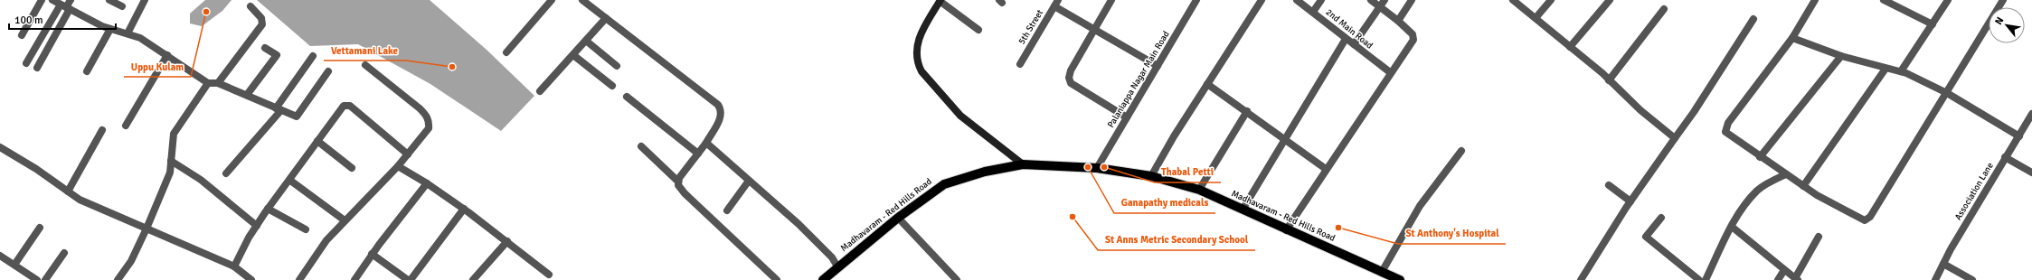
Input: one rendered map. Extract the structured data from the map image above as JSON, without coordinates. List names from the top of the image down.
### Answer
{
  "streets": {
    "main road": ["Madhavaram - Red Hills Road"],
    "street": [
      "5th Street",
      "2nd Main Road",
      "Palaniappa Nagar Main Road",
      "Association Lane"
    ]
  },
  "crossings": [
    ["Palaniappa Nagar Main Road", "Madhavaram - Red Hills Road"]
  ],
  "places": [
    "Uppu Kulam",
    "Vettamani Lake",
    "Ganapathy medicals",
    "Thabal Petti",
    "St Anns Metric Secondary School",
    "St Anthony's Hospital"
  ],
  "scale_bar": "100 m",
  "north": "top left"
}
